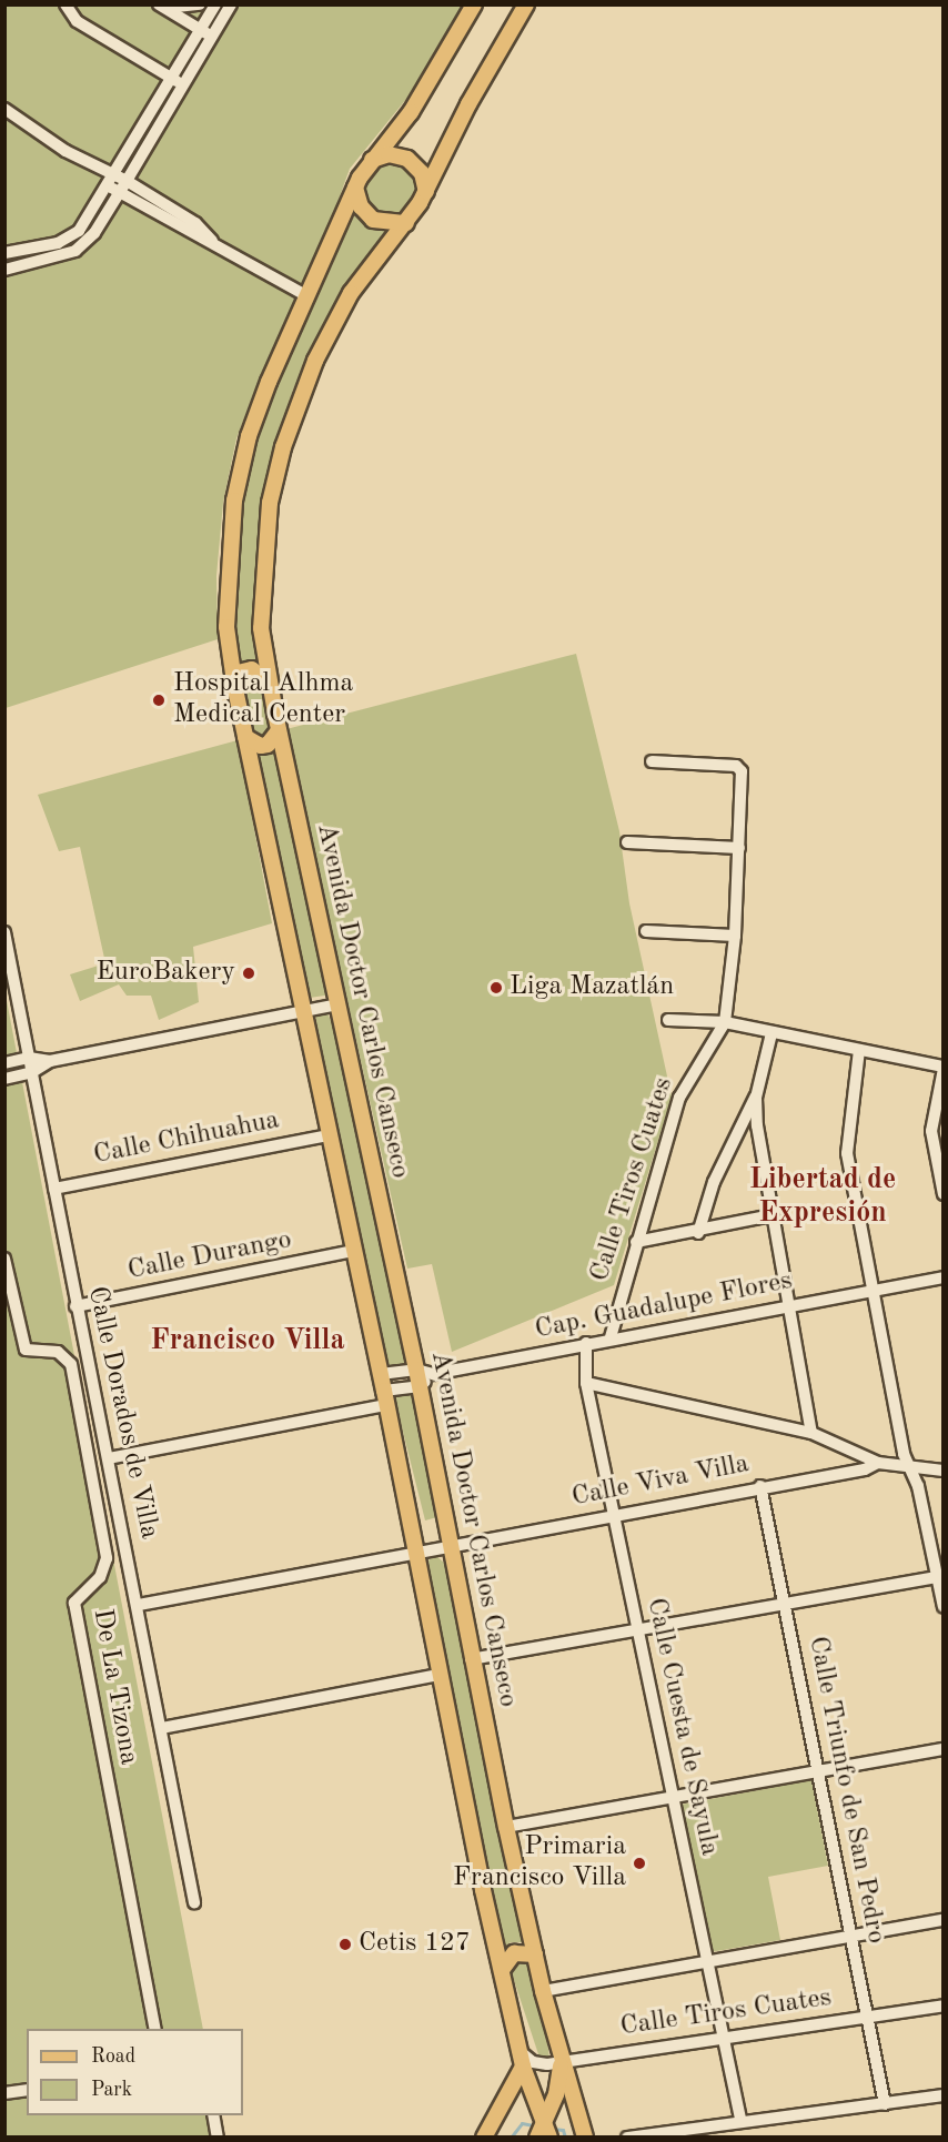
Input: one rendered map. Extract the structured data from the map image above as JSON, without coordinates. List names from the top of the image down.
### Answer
{
  "streets": {
    "main road": ["Avenida Doctor Carlos Canseco"],
    "street": [
      "Calle Chihuahua",
      "Calle Tiros Cuates",
      "Calle Durango",
      "Cap. Guadalupe Flores",
      "Calle Dorados de Villa",
      "Calle Viva Villa",
      "De La Tizona",
      "Calle Cuesta de Sayula",
      "Calle Triunfo de San Pedro"
    ]
  },
  "crossings": [
    ["Avenida Doctor Carlos Canseco", "Calle Tiros Cuates"],
    ["Avenida Doctor Carlos Canseco", "Cap. Guadalupe Flores"],
    ["Avenida Doctor Carlos Canseco", "Calle Viva Villa"],
    ["Calle Chihuahua", "Calle Dorados de Villa"],
    ["Calle Tiros Cuates", "Cap. Guadalupe Flores"],
    ["Calle Tiros Cuates", "Calle Cuesta de Sayula"],
    ["Calle Tiros Cuates", "Calle Triunfo de San Pedro"],
    ["Calle Durango", "Calle Dorados de Villa"],
    ["Cap. Guadalupe Flores", "Calle Cuesta de Sayula"],
    ["Calle Viva Villa", "Calle Cuesta de Sayula"],
    ["Calle Viva Villa", "Calle Triunfo de San Pedro"]
  ],
  "districts": ["Libertad de Expresión", "Francisco Villa"],
  "places": [
    "Hospital Alhma Medical Center",
    "EuroBakery",
    "Liga Mazatlán",
    "Primaria Francisco Villa",
    "Cetis 127"
  ],
  "legend": ["Road", "Park"]
}
